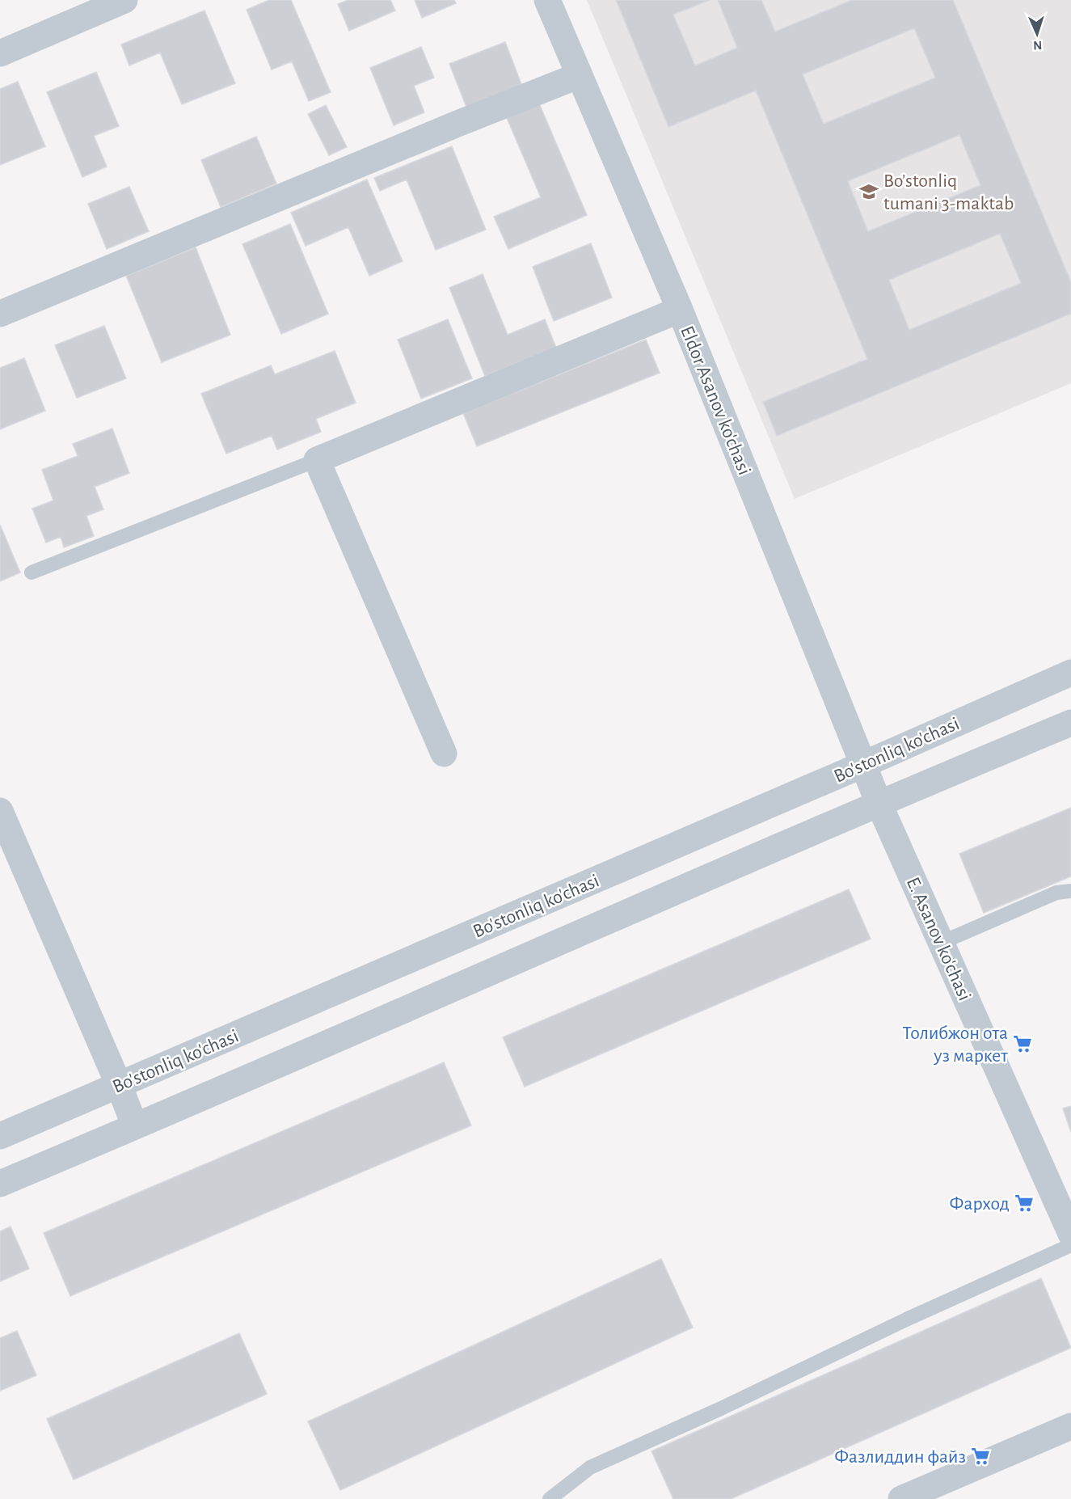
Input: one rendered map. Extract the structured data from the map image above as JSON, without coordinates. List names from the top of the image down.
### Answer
{
  "streets": {
    "street": ["Eldor Asanov ko'chasi", "Bo'stonliq ko'chasi", "E. Asanov ko'chasi"]
  },
  "crossings": [
    ["Eldor Asanov ko'chasi", "Bo'stonliq ko'chasi"],
    ["Eldor Asanov ko'chasi", "E. Asanov ko'chasi"]
  ],
  "places": {
    "school or university": ["Bo’stonliq tumani 3-maktab"],
    "supermarket": ["Толибжон ота уз маркет", "Фарход", "Фазлиддин файз"]
  },
  "north": "bottom"
}
